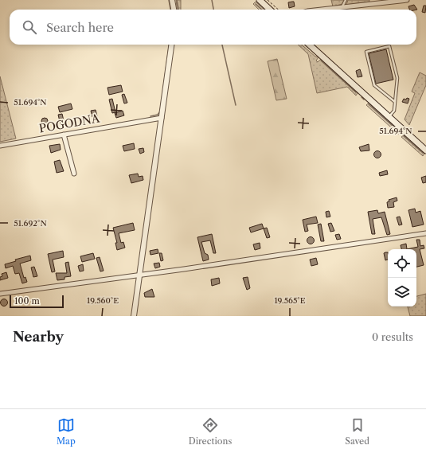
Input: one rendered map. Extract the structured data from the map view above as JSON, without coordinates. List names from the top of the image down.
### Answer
{
  "streets": {
    "street": ["POGODNA"]
  },
  "scale_bar": "100 m",
  "page": {
    "search": "Search here",
    "scale": "100 m",
    "heading": ["Nearby", "0 results"],
    "nav": ["Map", "Directions", "Saved"]
  },
  "coordinates": [
    "51.694°N",
    "51.692°N",
    "19.560°E",
    "19.565°E"
  ]
}
